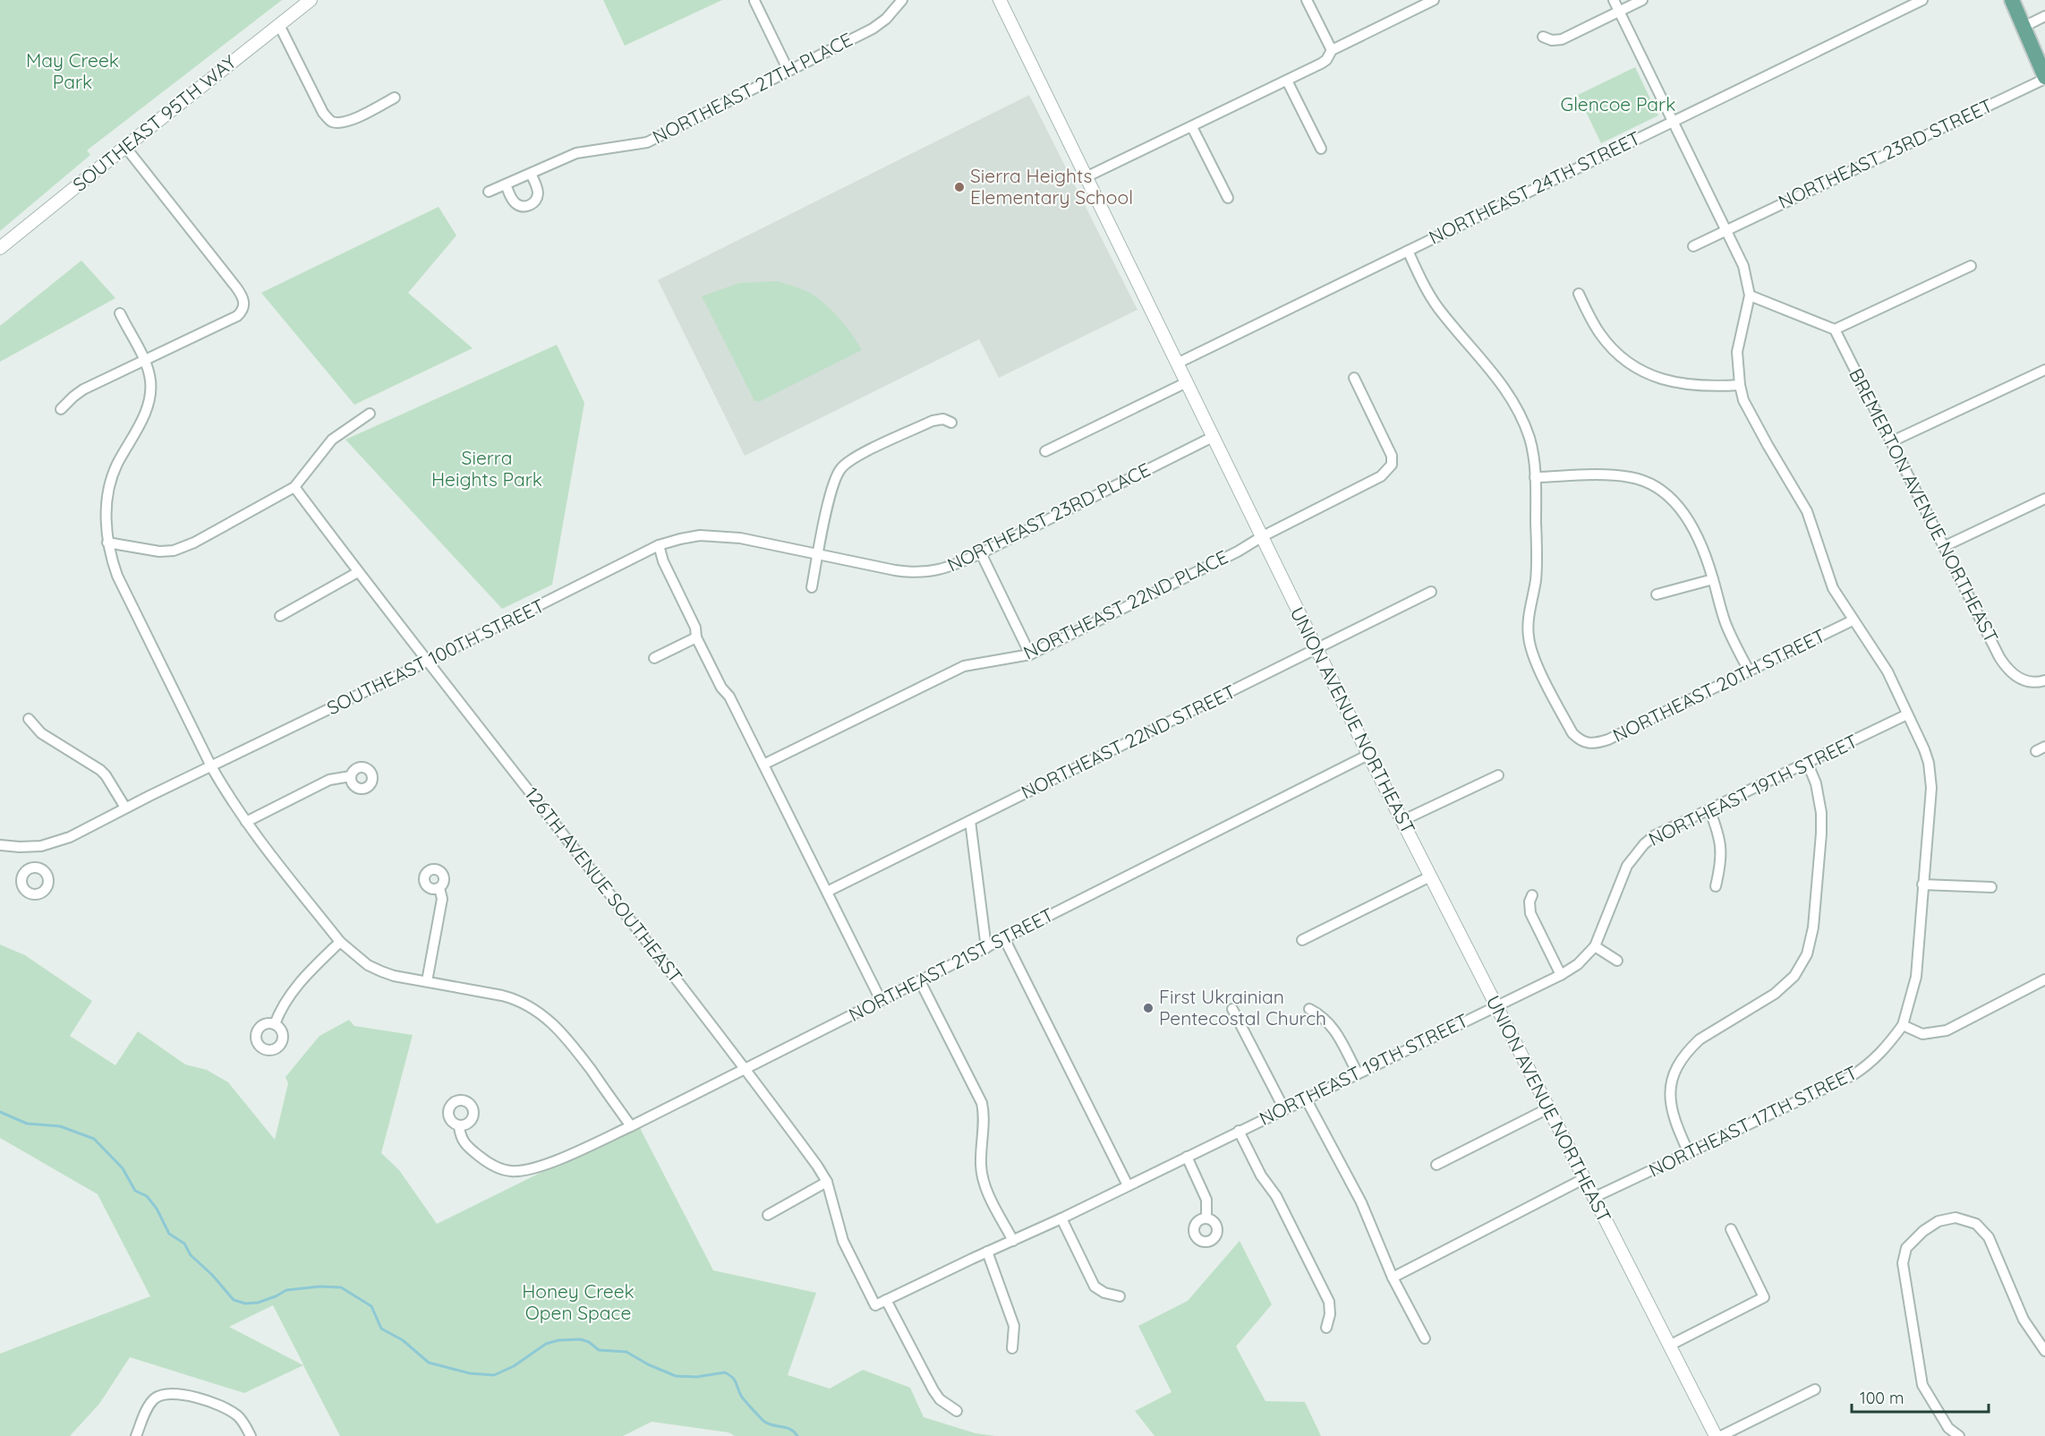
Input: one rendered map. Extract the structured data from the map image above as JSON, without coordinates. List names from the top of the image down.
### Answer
{
  "streets": {
    "street": [
      "NORTHEAST 27TH PLACE",
      "SOUTHEAST 95TH WAY",
      "NORTHEAST 23RD STREET",
      "NORTHEAST 24TH STREET",
      "BREMERTON AVENUE NORTHEAST",
      "NORTHEAST 23RD PLACE",
      "NORTHEAST 22ND PLACE",
      "SOUTHEAST 100TH STREET",
      "NORTHEAST 20TH STREET",
      "UNION AVENUE NORTHEAST",
      "NORTHEAST 22ND STREET",
      "NORTHEAST 19TH STREET",
      "126TH AVENUE SOUTHEAST",
      "NORTHEAST 21ST STREET",
      "NORTHEAST 17TH STREET"
    ]
  },
  "crossings": [
    ["NORTHEAST 24TH STREET", "UNION AVENUE NORTHEAST"],
    ["NORTHEAST 23RD PLACE", "SOUTHEAST 100TH STREET"],
    ["NORTHEAST 23RD PLACE", "UNION AVENUE NORTHEAST"],
    ["NORTHEAST 22ND PLACE", "UNION AVENUE NORTHEAST"],
    ["SOUTHEAST 100TH STREET", "126TH AVENUE SOUTHEAST"],
    ["UNION AVENUE NORTHEAST", "NORTHEAST 22ND STREET"],
    ["UNION AVENUE NORTHEAST", "NORTHEAST 19TH STREET"],
    ["UNION AVENUE NORTHEAST", "NORTHEAST 21ST STREET"],
    ["UNION AVENUE NORTHEAST", "NORTHEAST 17TH STREET"],
    ["NORTHEAST 19TH STREET", "126TH AVENUE SOUTHEAST"],
    ["126TH AVENUE SOUTHEAST", "NORTHEAST 21ST STREET"]
  ],
  "parks": [
    "May Creek Park",
    "Glencoe Park",
    "Sierra Heights Park",
    "Honey Creek Open Space"
  ],
  "places": ["Sierra Heights Elementary School", "First Ukrainian Pentecostal Church"],
  "scale_bar": "100 m"
}
